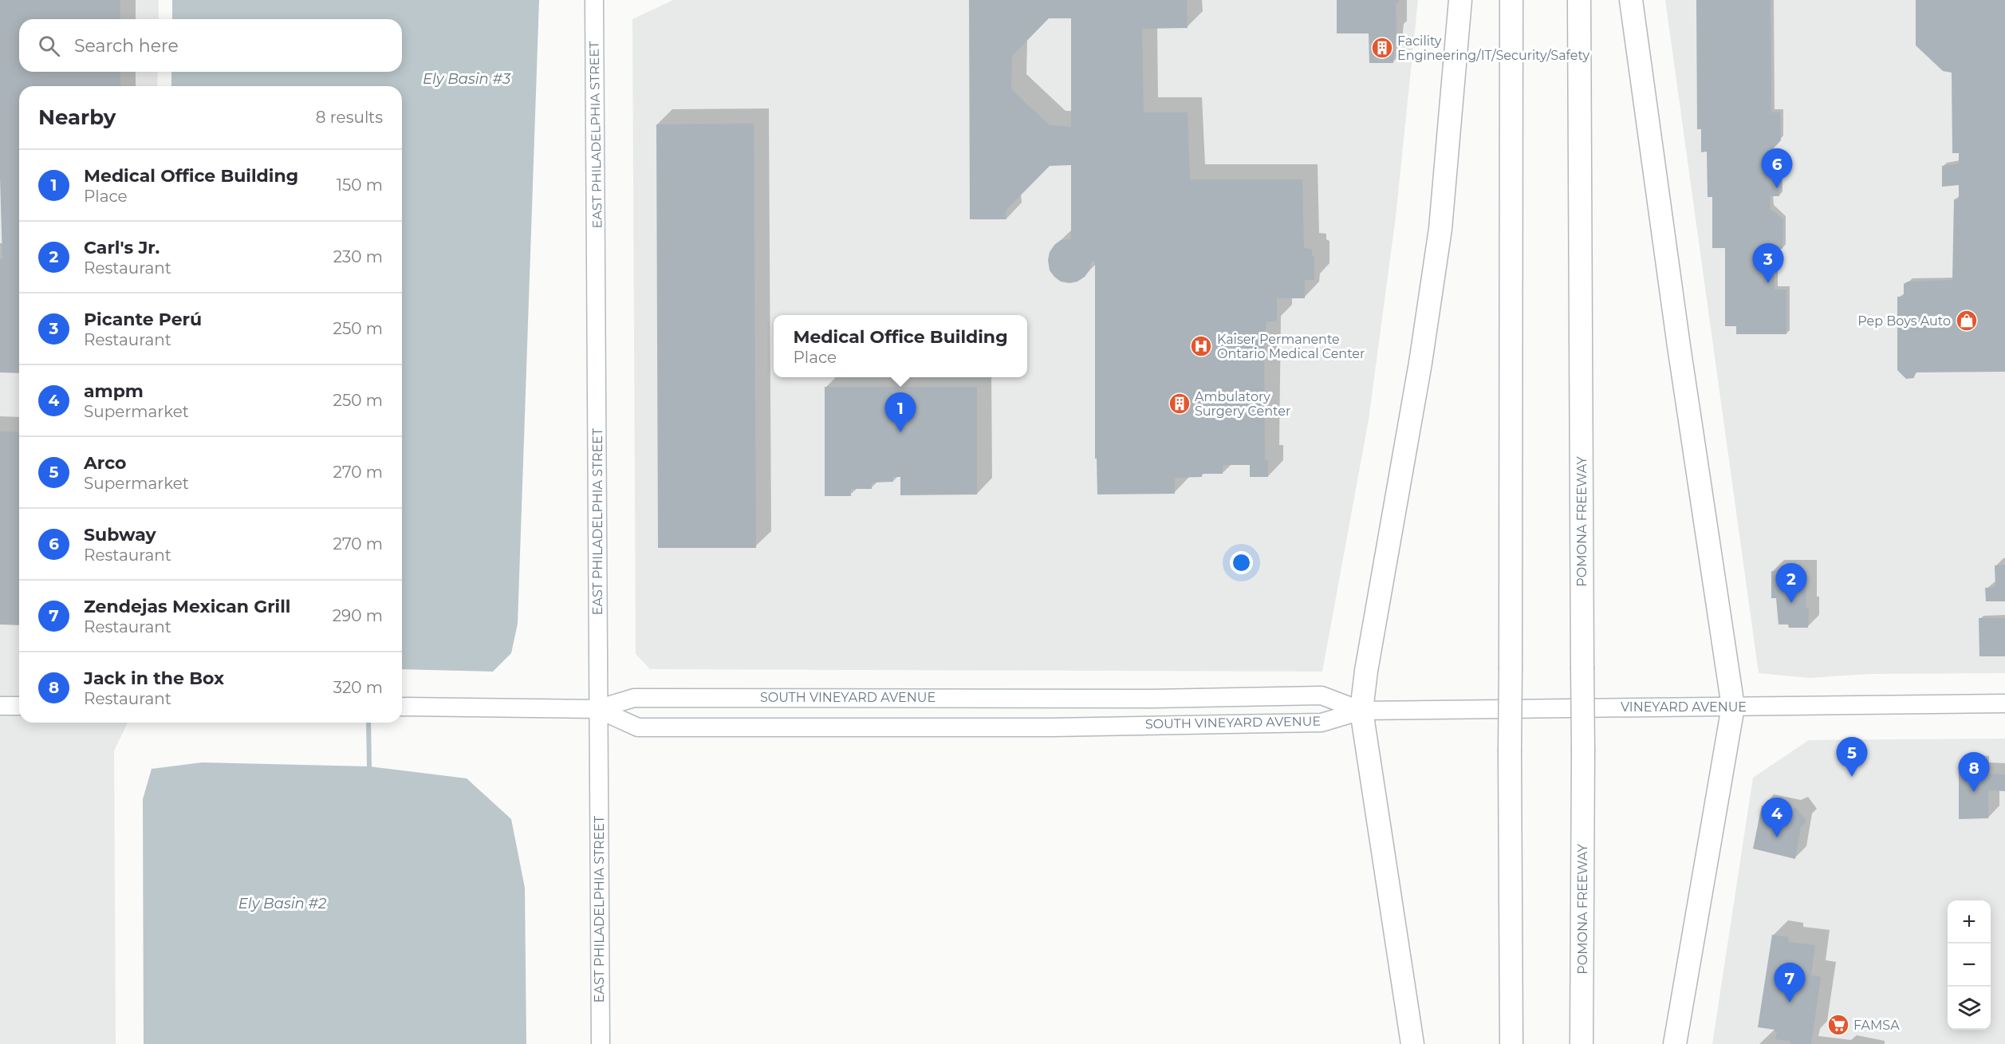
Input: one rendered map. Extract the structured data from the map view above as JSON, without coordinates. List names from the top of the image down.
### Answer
{
  "streets": {
    "highway": ["POMONA FREEWAY"],
    "main road": ["EAST PHILADELPHIA STREET", "SOUTH VINEYARD AVENUE", "VINEYARD AVENUE"]
  },
  "crossings": [
    ["EAST PHILADELPHIA STREET", "SOUTH VINEYARD AVENUE"],
    ["SOUTH VINEYARD AVENUE", "VINEYARD AVENUE"]
  ],
  "water": ["Ely Basin #3", "Ely Basin #2"],
  "places": {
    "building": ["Facility Engineering/IT/Security/Safety", "Ambulatory Surgery Center"],
    "shop": ["Pep Boys Auto"],
    "hospital": ["Kaiser Permanente Ontario Medical Center"],
    "supermarket": ["FAMSA"]
  },
  "page": {
    "search": "Search here",
    "heading": ["Nearby", "8 results"],
    "pins": [
      "6",
      "3",
      "1",
      "2",
      "5",
      "8",
      "4",
      "7"
    ],
    "list": [
      {
        "mark": "1",
        "name": "Medical Office Building",
        "note": "Place",
        "value": "150 m"
      },
      {
        "mark": "2",
        "name": "Carl's Jr.",
        "note": "Restaurant",
        "value": "230 m"
      },
      {
        "mark": "3",
        "name": "Picante Perú",
        "note": "Restaurant",
        "value": "250 m"
      },
      {
        "mark": "4",
        "name": "ampm",
        "note": "Supermarket",
        "value": "250 m"
      },
      {
        "mark": "5",
        "name": "Arco",
        "note": "Supermarket",
        "value": "270 m"
      },
      {
        "mark": "6",
        "name": "Subway",
        "note": "Restaurant",
        "value": "270 m"
      },
      {
        "mark": "7",
        "name": "Zendejas Mexican Grill",
        "note": "Restaurant",
        "value": "290 m"
      },
      {
        "mark": "8",
        "name": "Jack in the Box",
        "note": "Restaurant",
        "value": "320 m"
      }
    ],
    "popup": ["Medical Office Building", "Place"],
    "map_buttons": ["+", "−"]
  }
}
